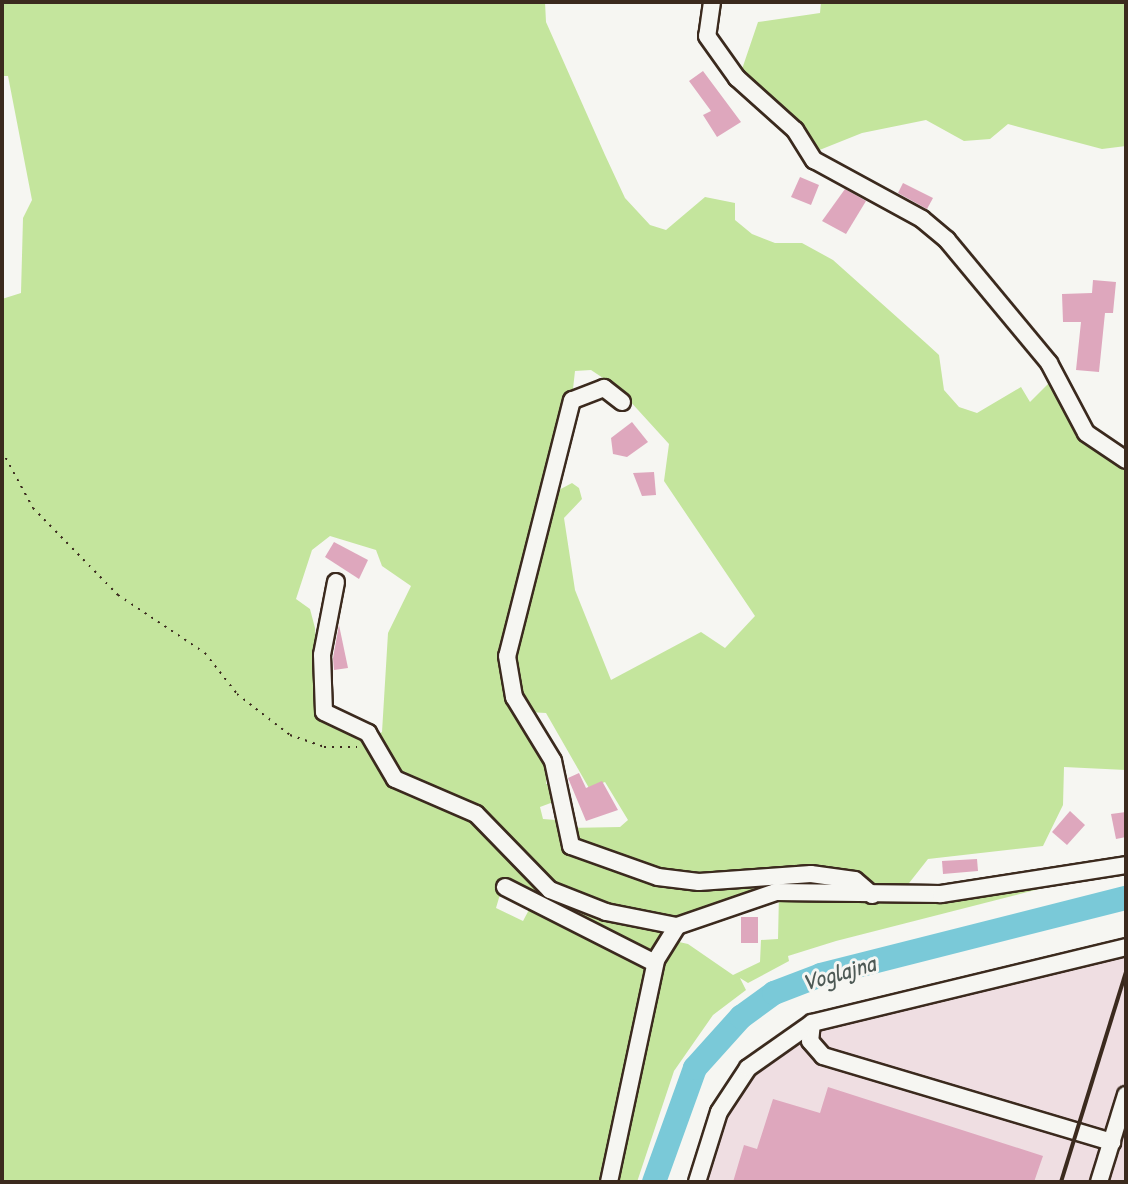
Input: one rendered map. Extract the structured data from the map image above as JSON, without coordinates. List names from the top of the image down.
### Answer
{
  "water": ["Voglajna"]
}
